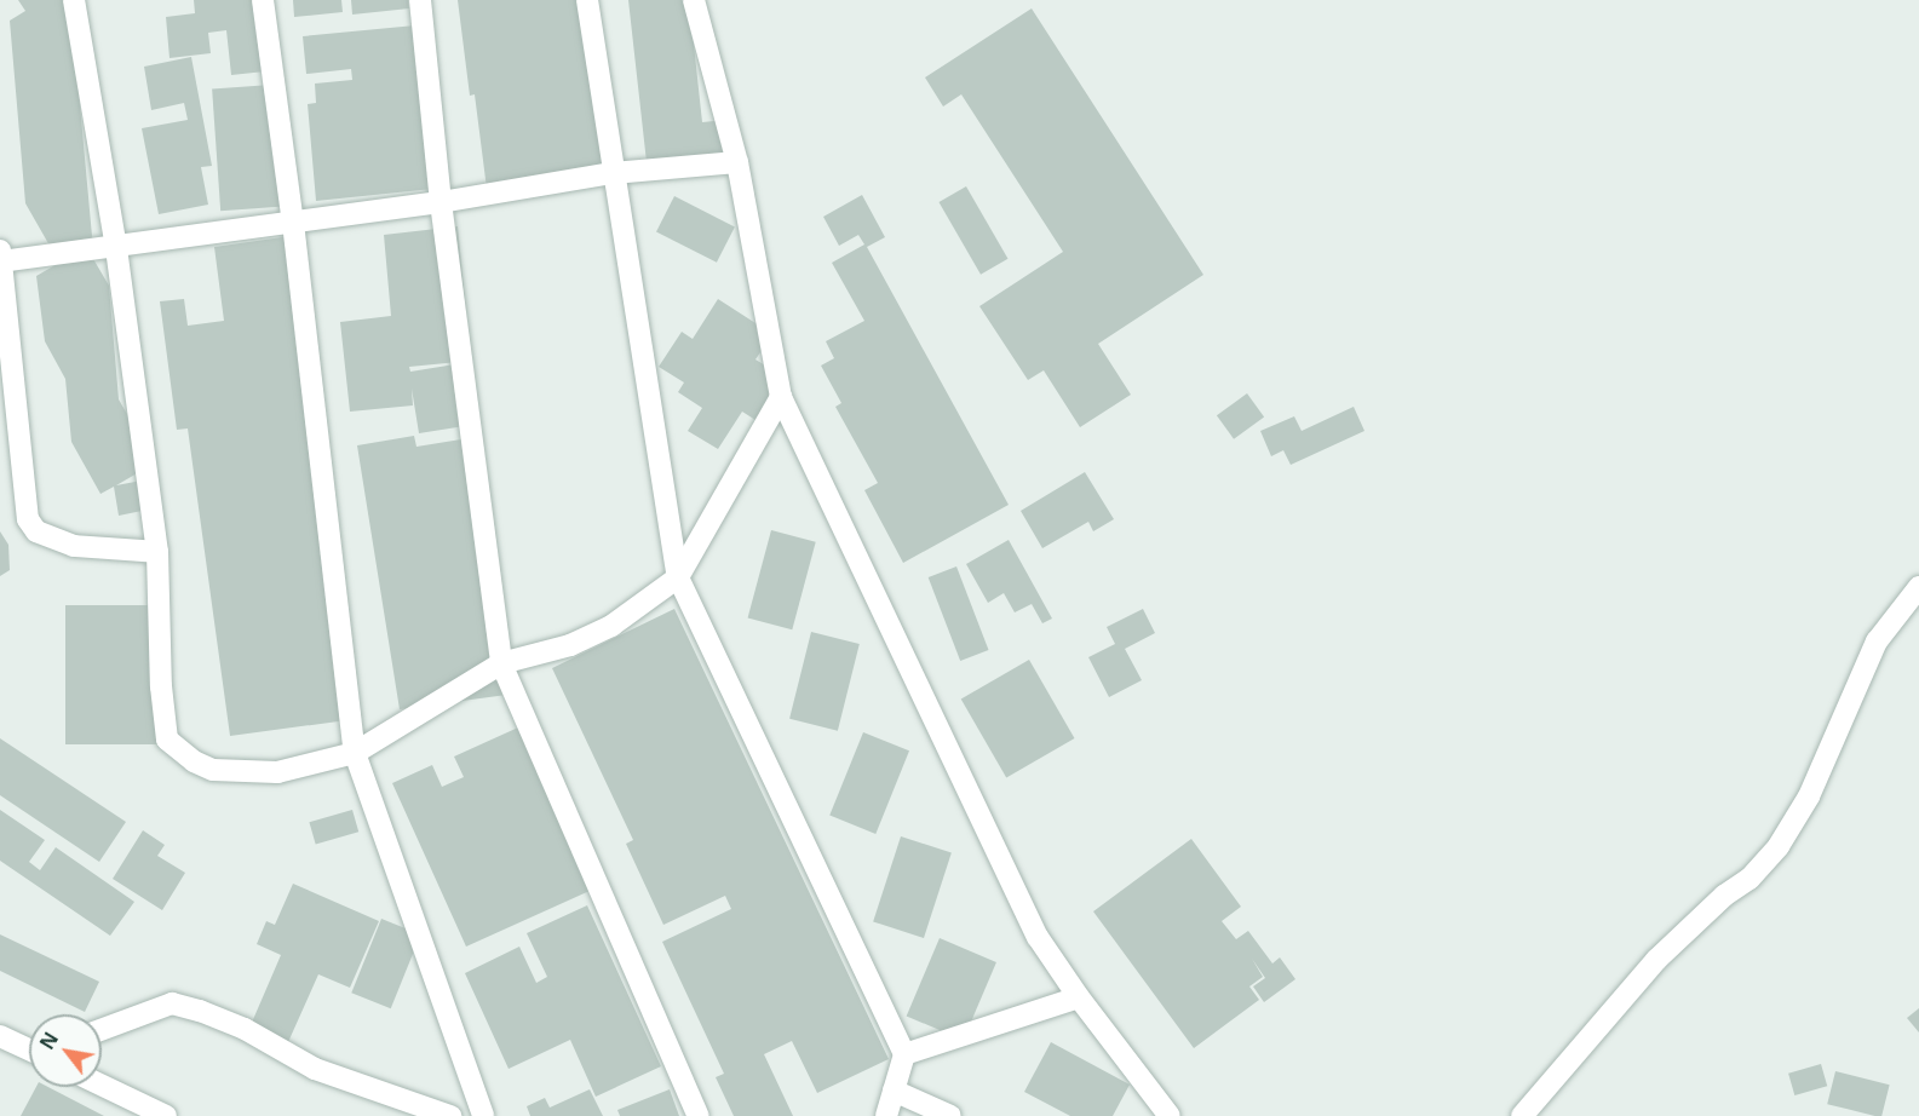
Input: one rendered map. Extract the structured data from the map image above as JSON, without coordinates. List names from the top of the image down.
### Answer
{
  "north": "top left"
}
